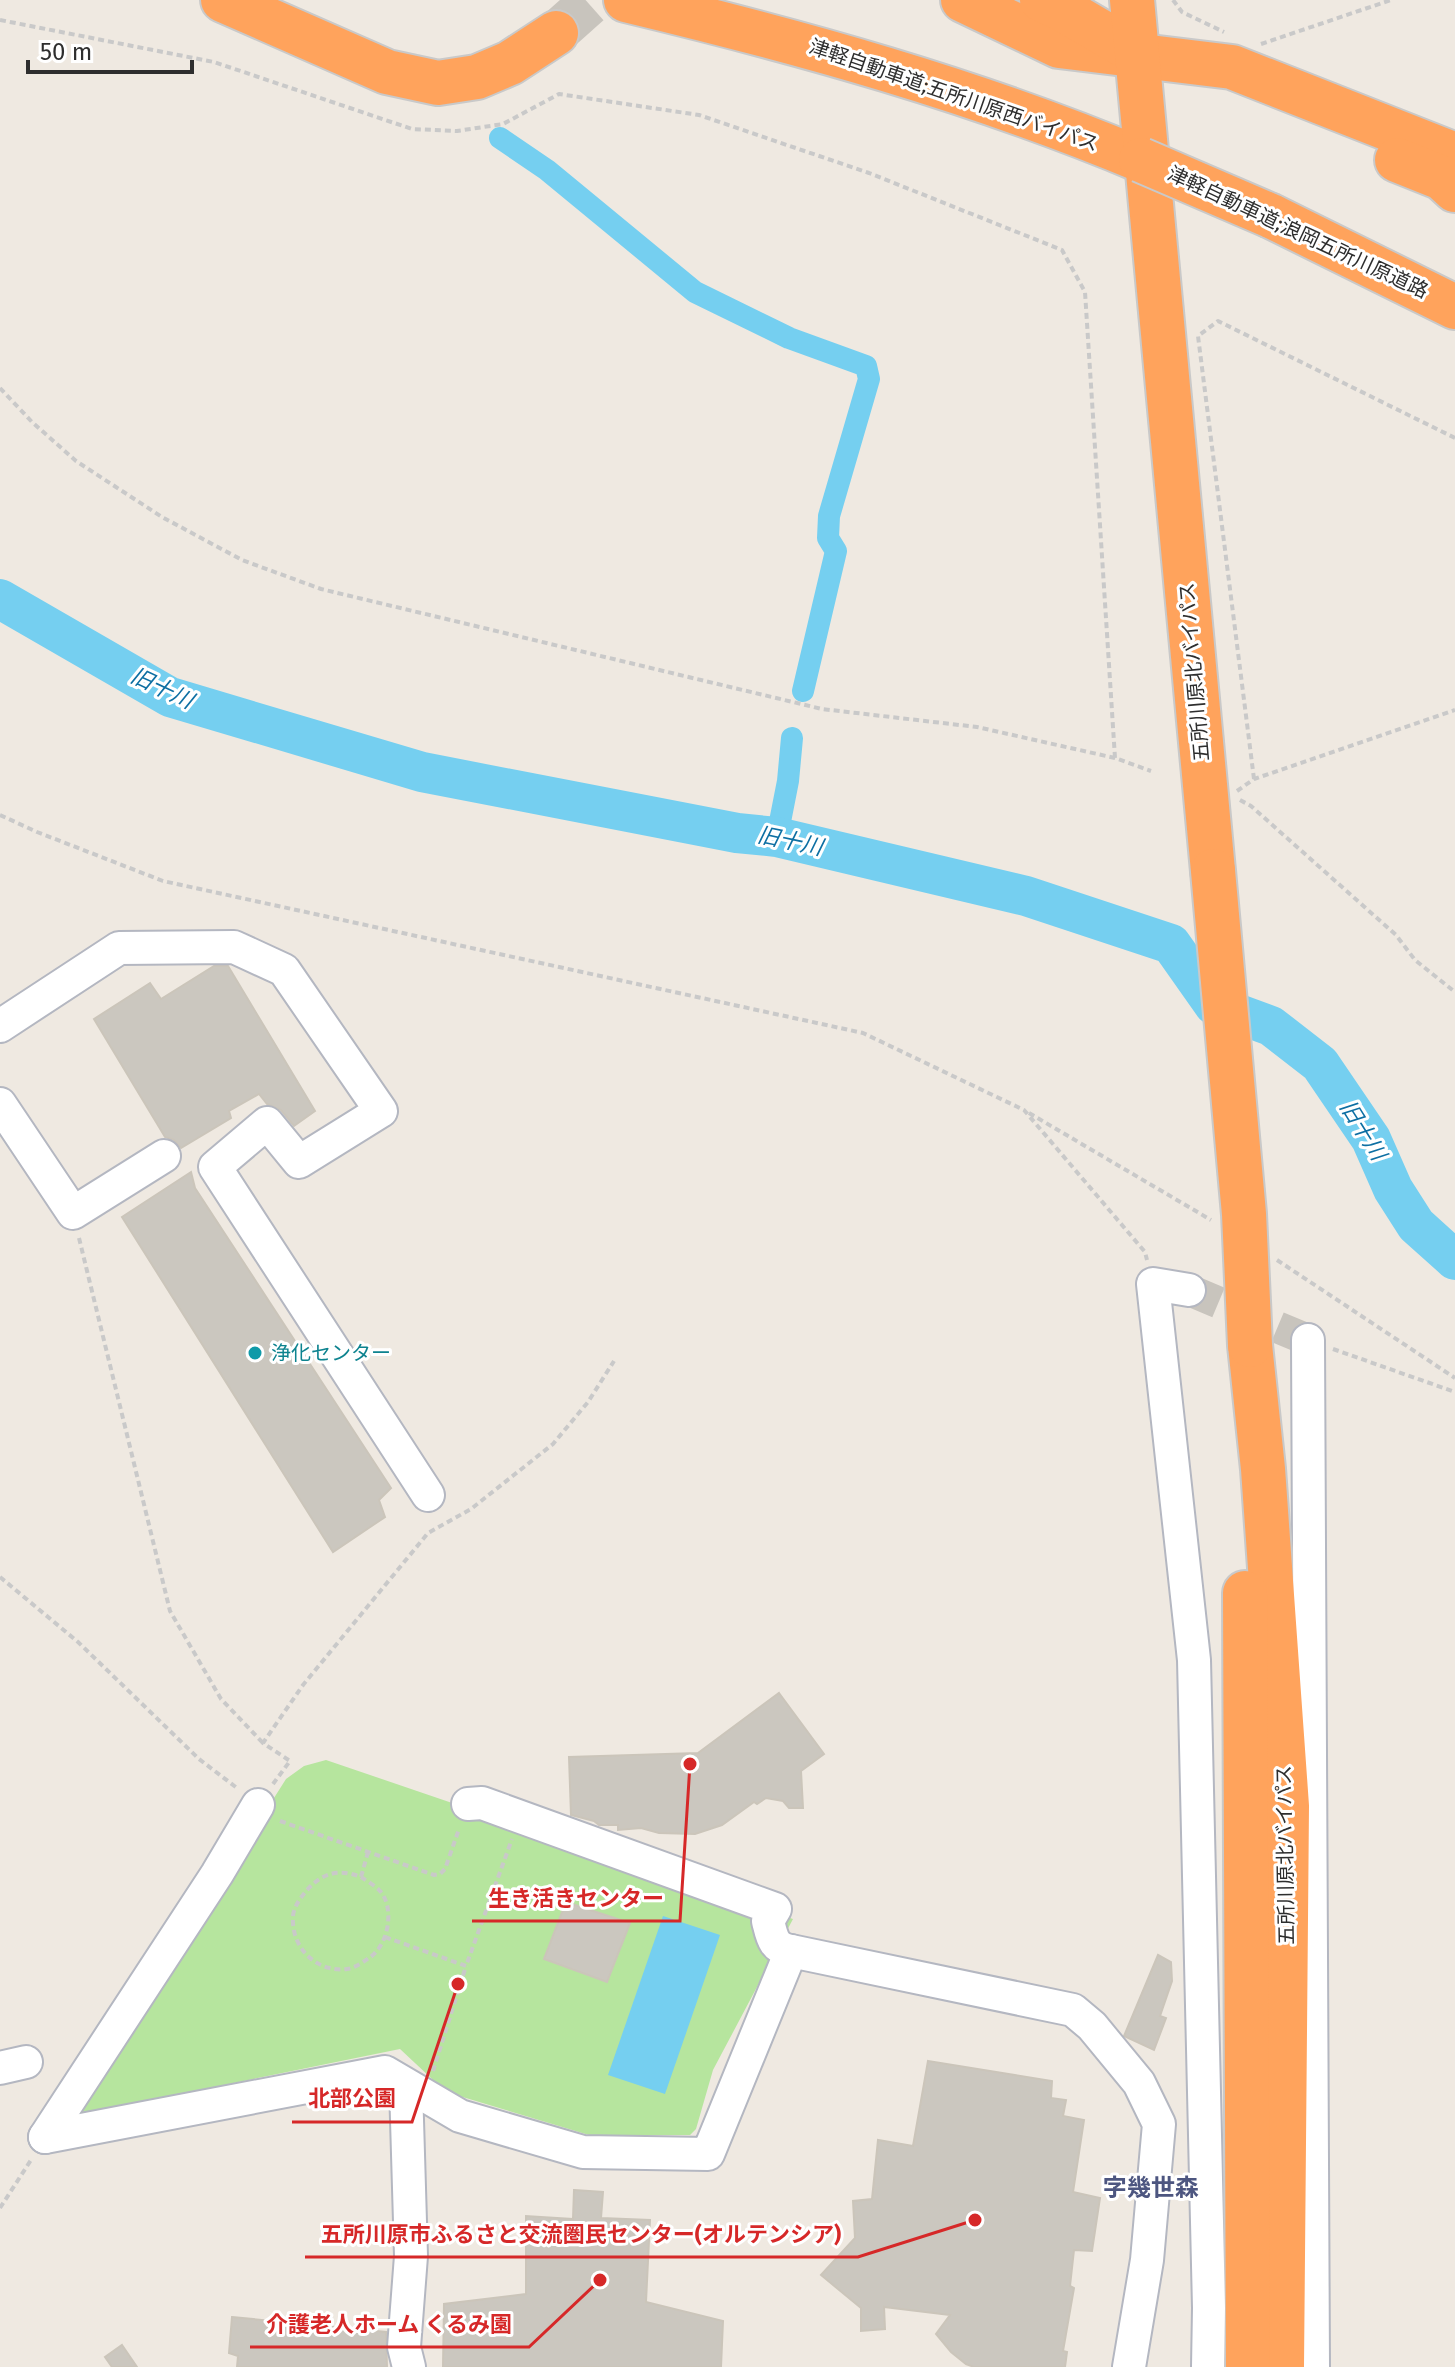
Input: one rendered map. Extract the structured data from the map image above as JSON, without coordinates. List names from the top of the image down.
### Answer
{
  "streets": {
    "highway": ["津軽自動車道;五所川原西バイパス", "津軽自動車道;浪岡五所川原道路", "五所川原北バイパス"]
  },
  "crossings": [
    ["津軽自動車道;五所川原西バイパス", "津軽自動車道;浪岡五所川原道路"]
  ],
  "districts": ["字幾世森"],
  "water": ["旧十川"],
  "places": [
    "浄化センター",
    "生き活きセンター",
    "北部公園",
    "五所川原市ふるさと交流圏民センター(オルテンシア)",
    "介護老人ホーム くるみ園"
  ],
  "scale_bar": "50 m"
}
